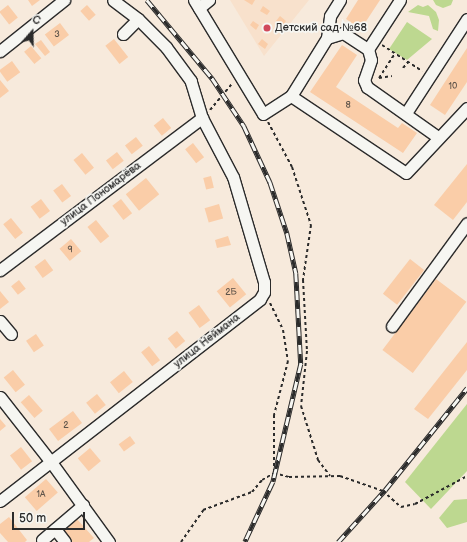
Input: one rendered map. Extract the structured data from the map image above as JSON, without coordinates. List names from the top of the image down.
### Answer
{
  "streets": {
    "street": ["улица Пономарёва", "улица Неймана"]
  },
  "places": ["Детский сад №68"],
  "house_numbers": [
    "3",
    "10",
    "8",
    "9",
    "2Б",
    "2",
    "1А"
  ],
  "scale_bar": "50 m",
  "north": "top"
}
